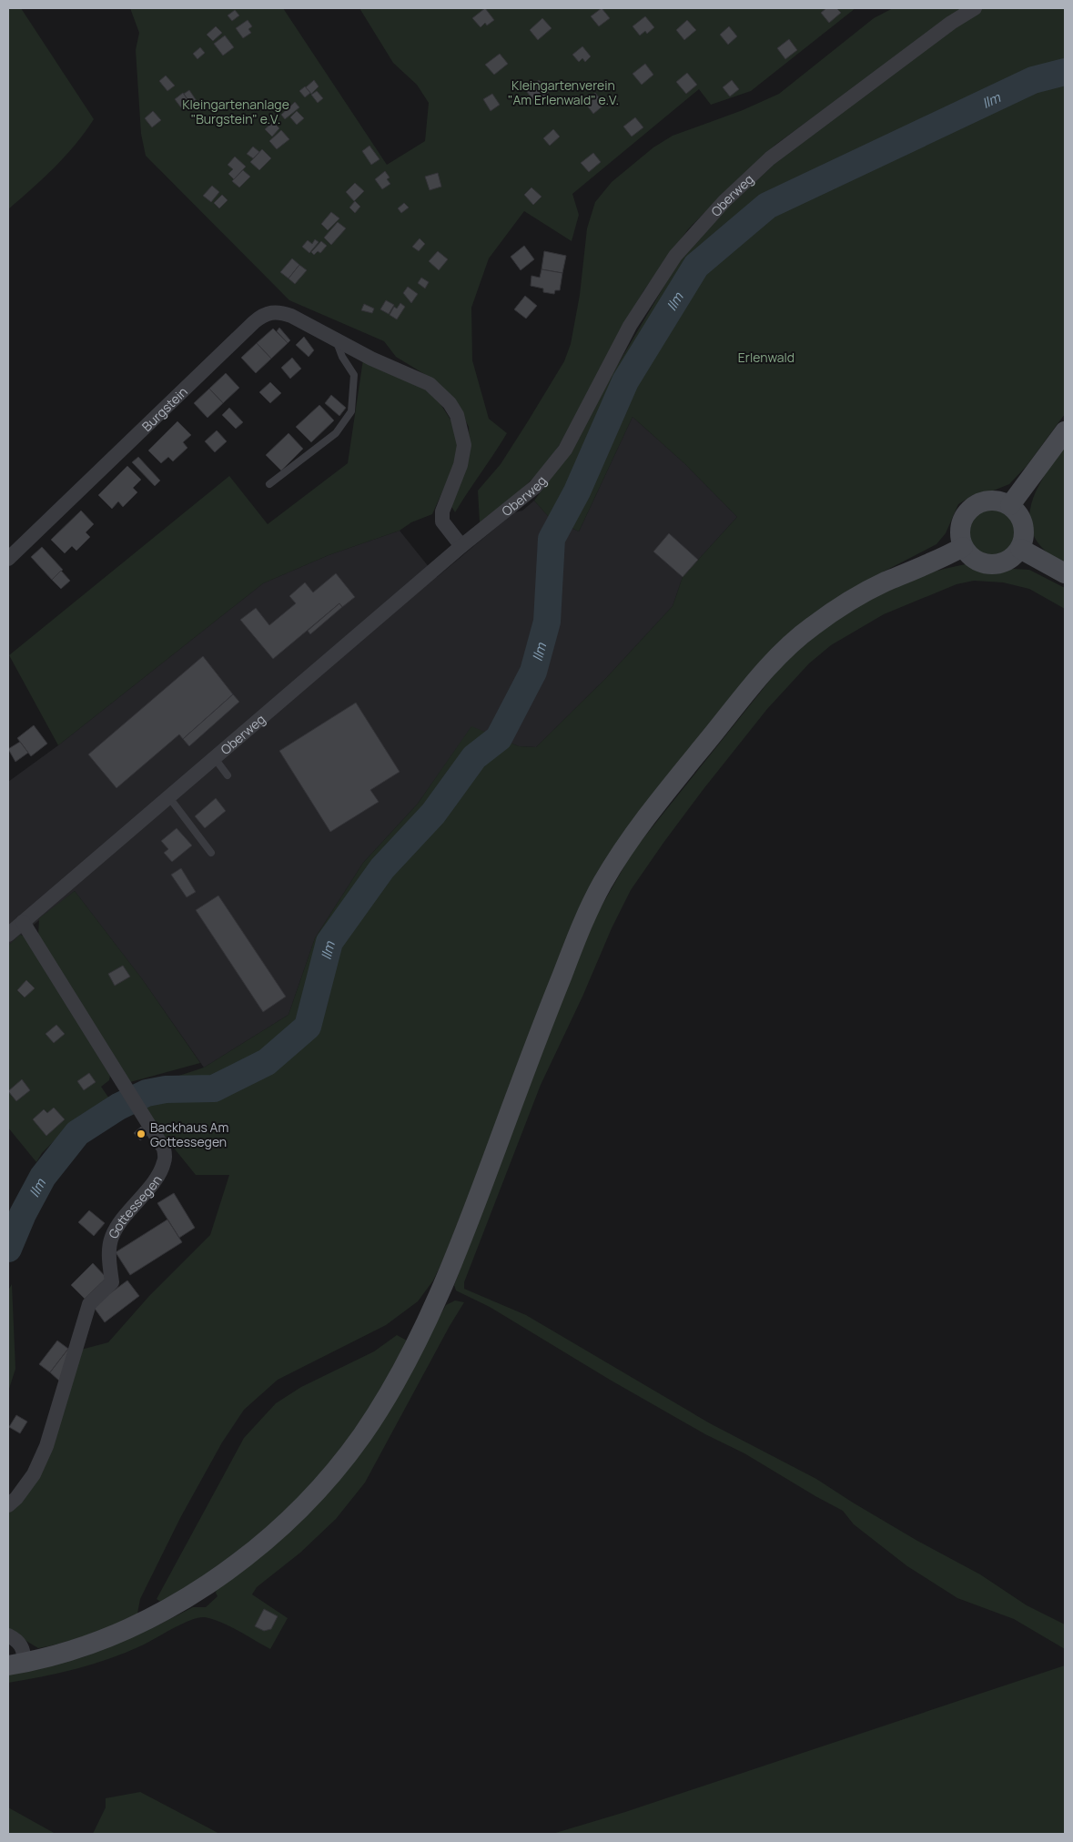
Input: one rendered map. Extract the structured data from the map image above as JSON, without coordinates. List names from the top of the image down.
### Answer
{
  "streets": {
    "street": ["Oberweg", "Burgstein", "Gottessegen"]
  },
  "crossings": [
    ["Oberweg", "Burgstein"],
    ["Oberweg", "Gottessegen"]
  ],
  "water": ["Ilm"],
  "parks": ["Kleingartenverein \"Am Erlenwald\" e.V.", "Kleingartenanlage \"Burgstein\" e.V.", "Erlenwald"],
  "places": ["Backhaus Am Gottessegen"]
}
